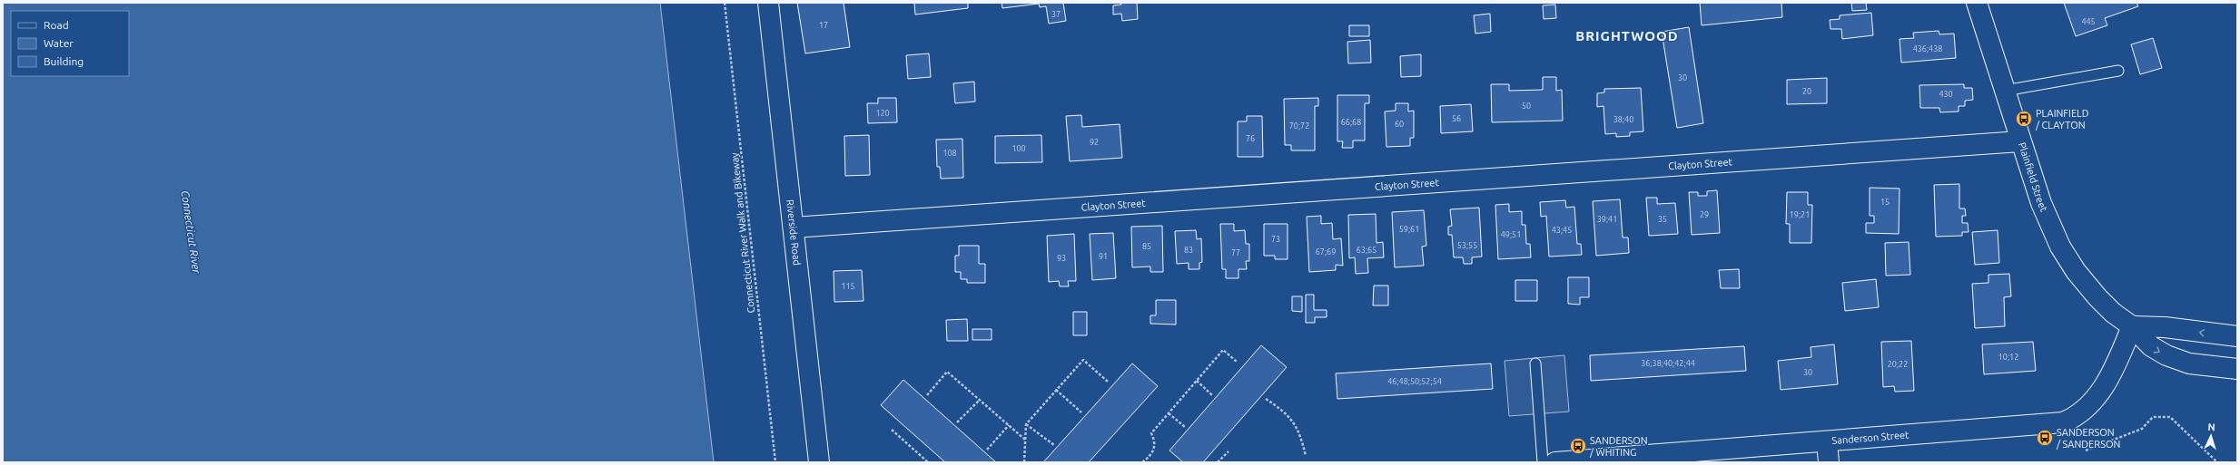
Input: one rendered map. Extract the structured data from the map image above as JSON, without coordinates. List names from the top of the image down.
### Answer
{
  "streets": {
    "street": [
      "Clayton Street",
      "Plainfield Street",
      "Riverside Road",
      "Sanderson Street"
    ],
    "path": ["Connecticut River Walk and Bikeway"]
  },
  "crossings": [
    ["Clayton Street", "Plainfield Street"],
    ["Clayton Street", "Riverside Road"],
    ["Plainfield Street", "Sanderson Street"]
  ],
  "districts": ["BRIGHTWOOD"],
  "water": ["Connecticut River"],
  "places": {
    "bus stop": ["PLAINFIELD / CLAYTON", "SANDERSON / SANDERSON", "SANDERSON / WHITING"]
  },
  "house_numbers": [
    "37",
    "445",
    "17",
    "436;438",
    "30",
    "20",
    "430",
    "50",
    "120",
    "56",
    "38;40",
    "66;68",
    "60",
    "70;72",
    "76",
    "92",
    "100",
    "108",
    "15",
    "29",
    "19;21",
    "39;41",
    "35",
    "59;61",
    "43;45",
    "49;51",
    "73",
    "53;55",
    "85",
    "83",
    "63;65",
    "67;69",
    "77",
    "91",
    "93",
    "115",
    "10;12",
    "36;38;40;42;44",
    "20;22",
    "30",
    "46;48;50;52;54"
  ],
  "legend": ["Road", "Water", "Building"],
  "north": "top"
}
